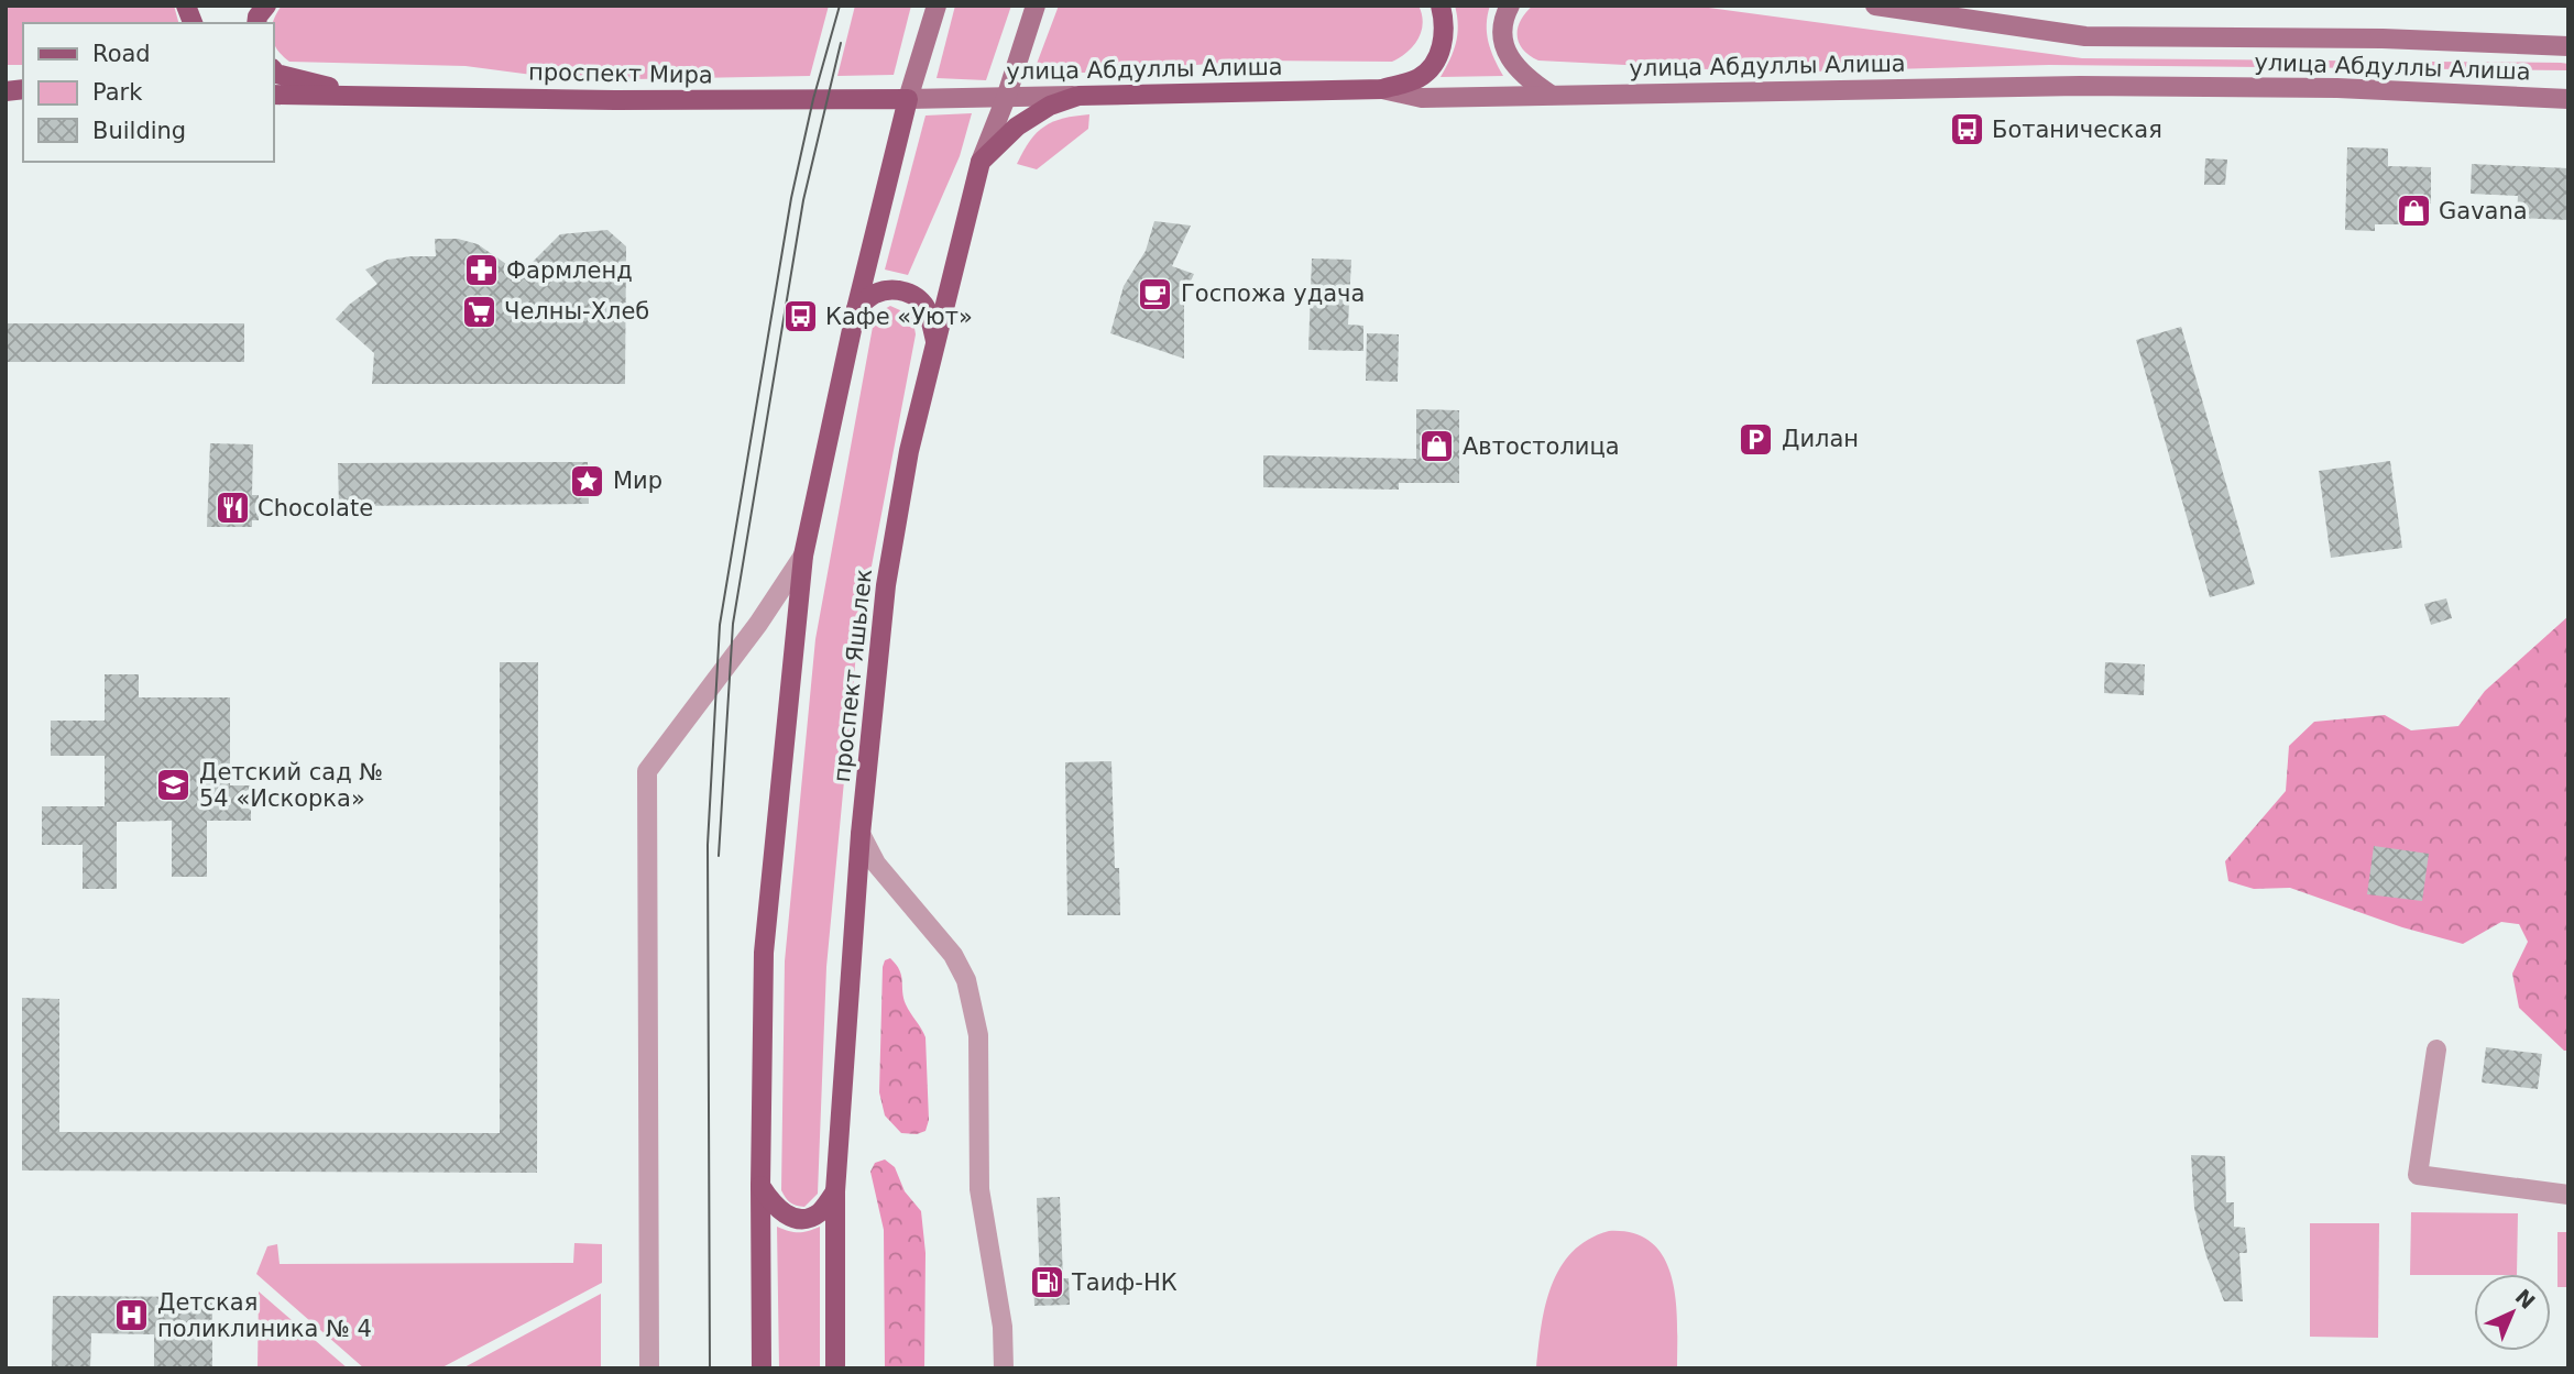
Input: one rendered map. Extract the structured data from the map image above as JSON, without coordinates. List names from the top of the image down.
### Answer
{
  "streets": {
    "main road": ["улица Абдуллы Алиша", "проспект Мира", "проспект Яшьлек"]
  },
  "crossings": [
    ["улица Абдуллы Алиша", "проспект Мира"],
    ["улица Абдуллы Алиша", "проспект Яшьлек"]
  ],
  "places": {
    "bus stop": ["Ботаническая", "Кафе «Уют»"],
    "shop": ["Gavana", "Автостолица"],
    "pharmacy": ["Фармленд"],
    "cafe": ["Госпожа удача"],
    "supermarket": ["Челны-Хлеб"],
    "parking": ["Дилан"],
    "place": ["Мир"],
    "restaurant": ["Chocolate"],
    "school or university": ["Детский сад № 54 «Искорка»"],
    "fuel station": ["Таиф-НК"],
    "hospital": ["Детская поликлиника № 4"]
  },
  "legend": ["Road", "Park", "Building"],
  "north": "top right"
}
